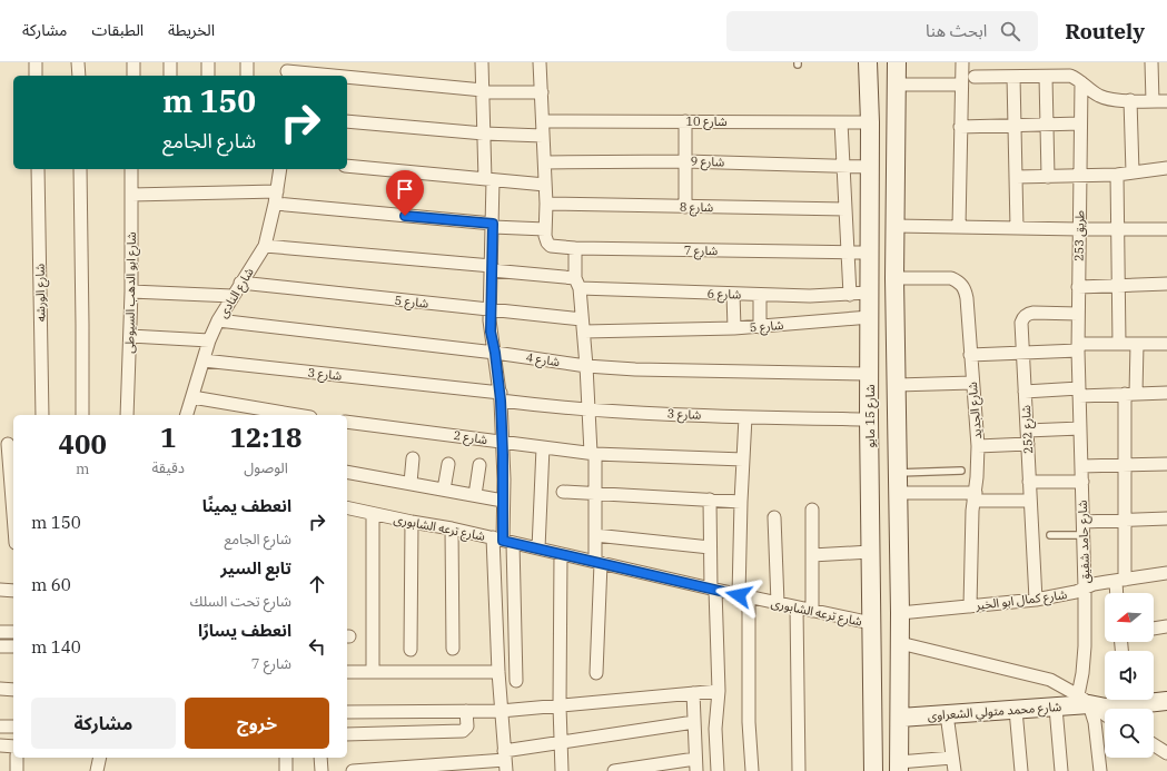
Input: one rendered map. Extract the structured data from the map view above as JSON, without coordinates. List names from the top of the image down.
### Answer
{
  "streets": {
    "main road": ["شارع 15 مايو", "شارع محمد متولي الشعراوى"],
    "street": [
      "شارع 10",
      "شارع 9",
      "شارع 8",
      "طريق 253",
      "شارع 7",
      "شارع الورشه",
      "شارع ابو الدهب السيوطى",
      "شارع النادى",
      "شارع 6",
      "شارع 5",
      "شارع 4",
      "شارع 3",
      "شارع الجديد",
      "شارع 252",
      "شارع 2",
      "شارع ترعه الشابورى",
      "شارع حامد شفيق",
      "شارع كمال ابو الخير"
    ]
  },
  "crossings": [
    ["شارع 10", "شارع 15 مايو"],
    ["شارع 9", "شارع 15 مايو"],
    ["طريق 253", "شارع 252"],
    ["طريق 253", "شارع حامد شفيق"],
    ["شارع 7", "شارع 15 مايو"],
    ["شارع النادى", "شارع 6"],
    ["شارع النادى", "شارع 5"],
    ["شارع النادى", "شارع 4"],
    ["شارع النادى", "شارع 3"],
    ["شارع 6", "شارع 15 مايو"],
    ["شارع 5", "شارع 15 مايو"],
    ["شارع 4", "شارع 15 مايو"],
    ["شارع 3", "شارع 15 مايو"],
    ["شارع الجديد", "شارع كمال ابو الخير"],
    ["شارع 15 مايو", "شارع ترعه الشابورى"],
    ["شارع 252", "شارع كمال ابو الخير"],
    ["شارع حامد شفيق", "شارع كمال ابو الخير"],
    ["شارع حامد شفيق", "شارع محمد متولي الشعراوى"]
  ],
  "north": "left",
  "page": {
    "header": "Routely",
    "search": "ابحث هنا",
    "nav": ["الخريطة", "الطبقات", "مشاركة"],
    "turn": ["150 m", "شارع الجامع"],
    "eta": [
      "12:18",
      "الوصول",
      "1",
      "دقيقة",
      "400",
      "m"
    ],
    "list": [
      {
        "name": "انعطف يمينًا",
        "note": "شارع الجامع",
        "value": "150 m"
      },
      {
        "name": "تابع السير",
        "note": "شارع تحت السلك",
        "value": "60 m"
      },
      {
        "name": "انعطف يسارًا",
        "note": "شارع 7",
        "value": "140 m"
      }
    ],
    "buttons": ["خروج", "مشاركة"]
  }
}
